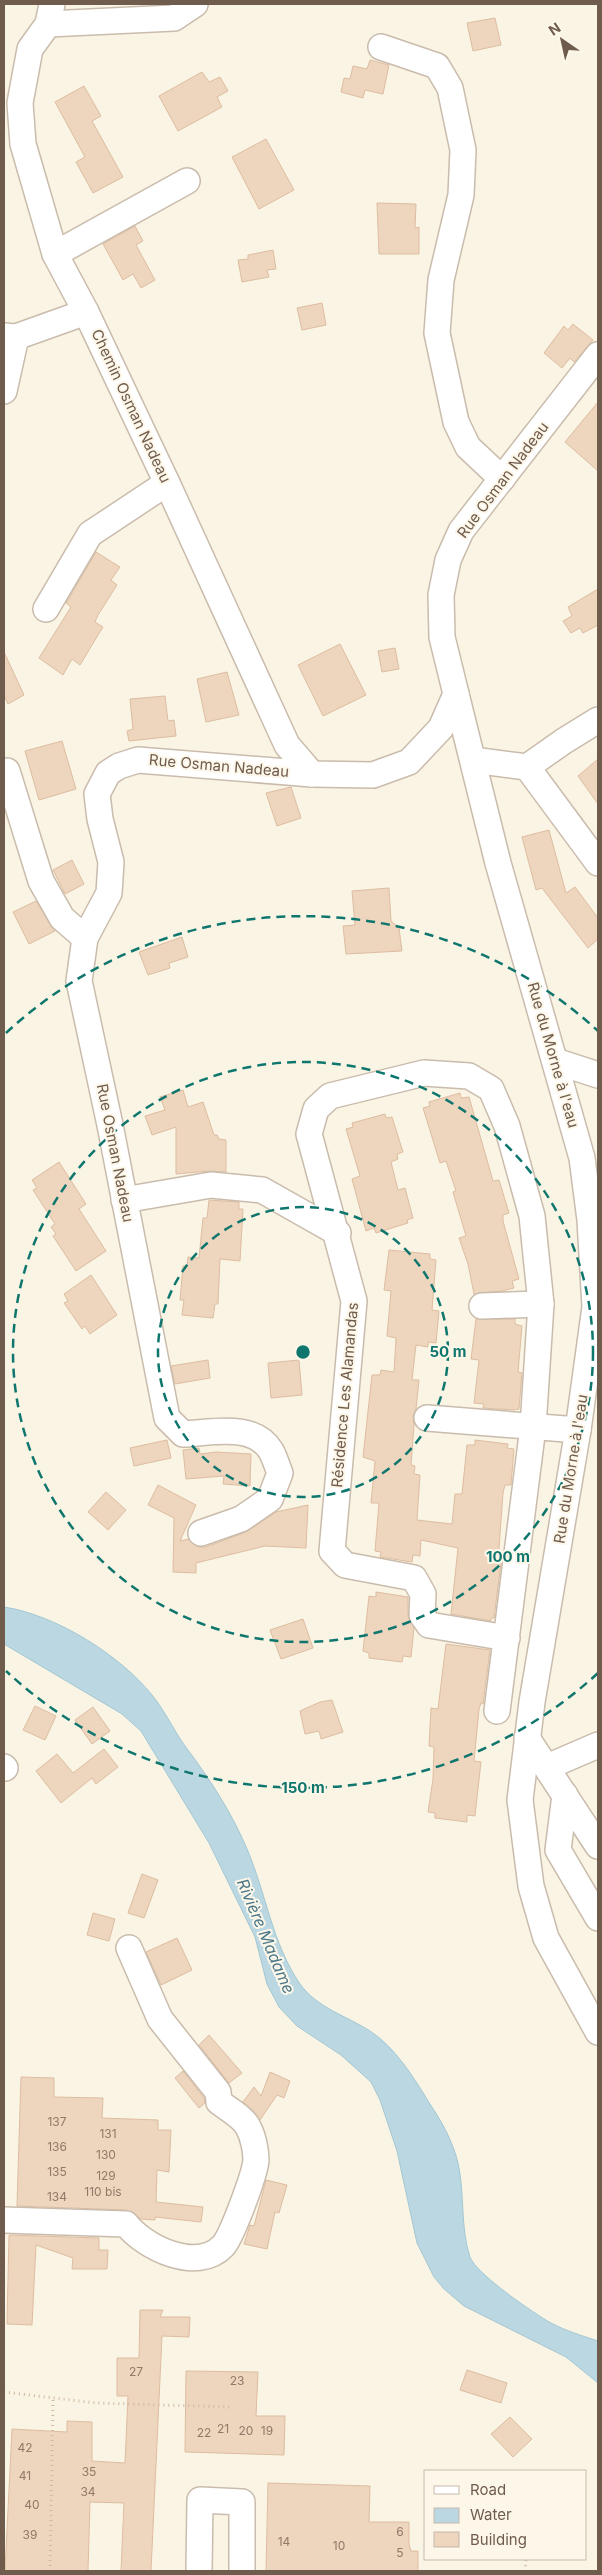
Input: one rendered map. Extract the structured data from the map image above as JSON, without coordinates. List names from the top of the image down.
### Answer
{
  "streets": {
    "street": [
      "Chemin Osman Nadeau",
      "Rue Osman Nadeau",
      "Rue du Morne à l'eau",
      "Résidence Les Alamandas"
    ]
  },
  "crossings": [
    ["Chemin Osman Nadeau", "Rue Osman Nadeau"],
    ["Rue Osman Nadeau", "Rue du Morne à l'eau"]
  ],
  "water": ["Rivière Madame"],
  "house_numbers": [
    "137",
    "131",
    "136",
    "130",
    "135",
    "129",
    "110 bis",
    "134",
    "27",
    "23",
    "21",
    "20",
    "19",
    "22",
    "42",
    "35",
    "41",
    "34",
    "40",
    "6",
    "39",
    "14",
    "10",
    "5"
  ],
  "legend": ["Road", "Water", "Building"],
  "north": "top left",
  "rings": ["50 m", "100 m", "150 m"]
}
